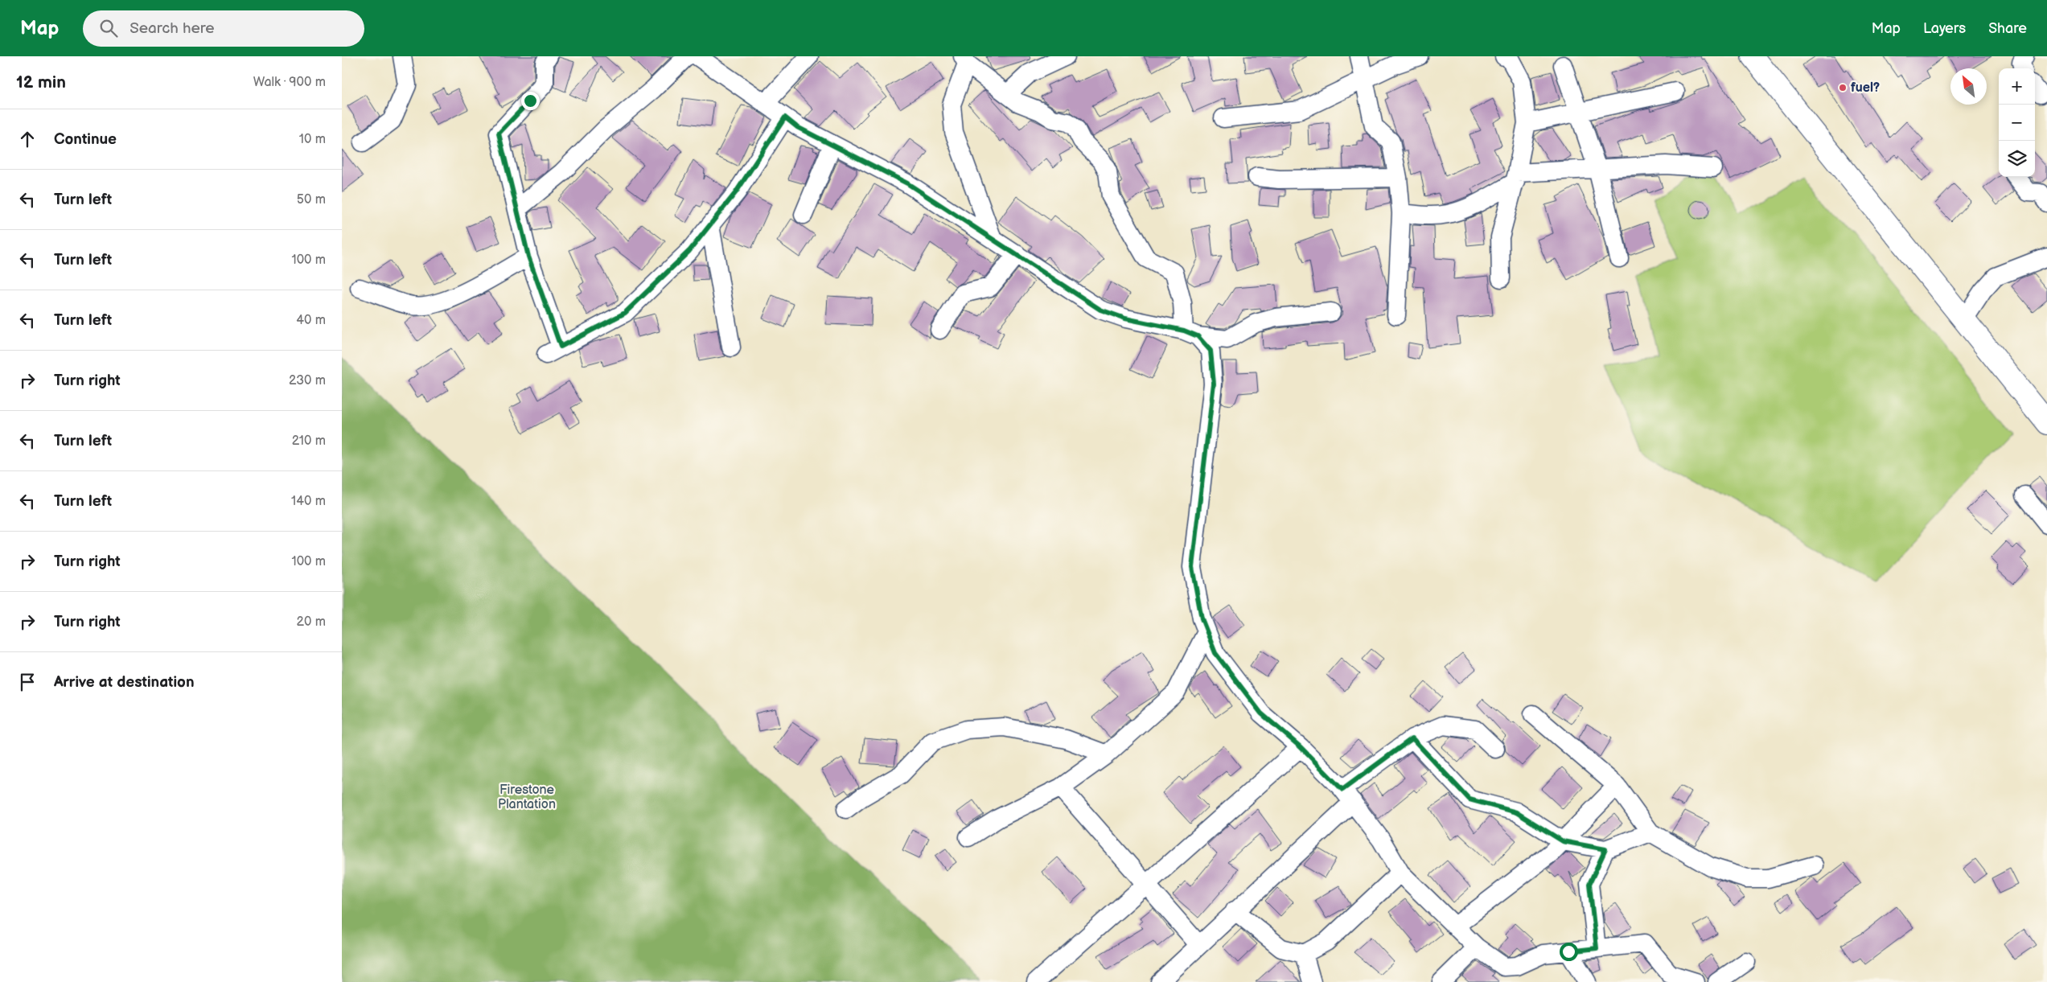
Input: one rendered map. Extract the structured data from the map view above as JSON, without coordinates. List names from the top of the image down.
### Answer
{
  "parks": ["Firestone Plantation"],
  "places": ["fuel?"],
  "north": "top left",
  "page": {
    "header": "Map",
    "search": "Search here",
    "nav": ["Map", "Layers", "Share"],
    "heading": ["12 min", "Walk · 900 m"],
    "map_buttons": ["+", "−"],
    "list": [
      ["Continue", "10 m"],
      ["Turn left", "50 m"],
      ["Turn left", "100 m"],
      ["Turn left", "40 m"],
      ["Turn right", "230 m"],
      ["Turn left", "210 m"],
      ["Turn left", "140 m"],
      ["Turn right", "100 m"],
      ["Turn right", "20 m"],
      "Arrive at destination"
    ]
  }
}
